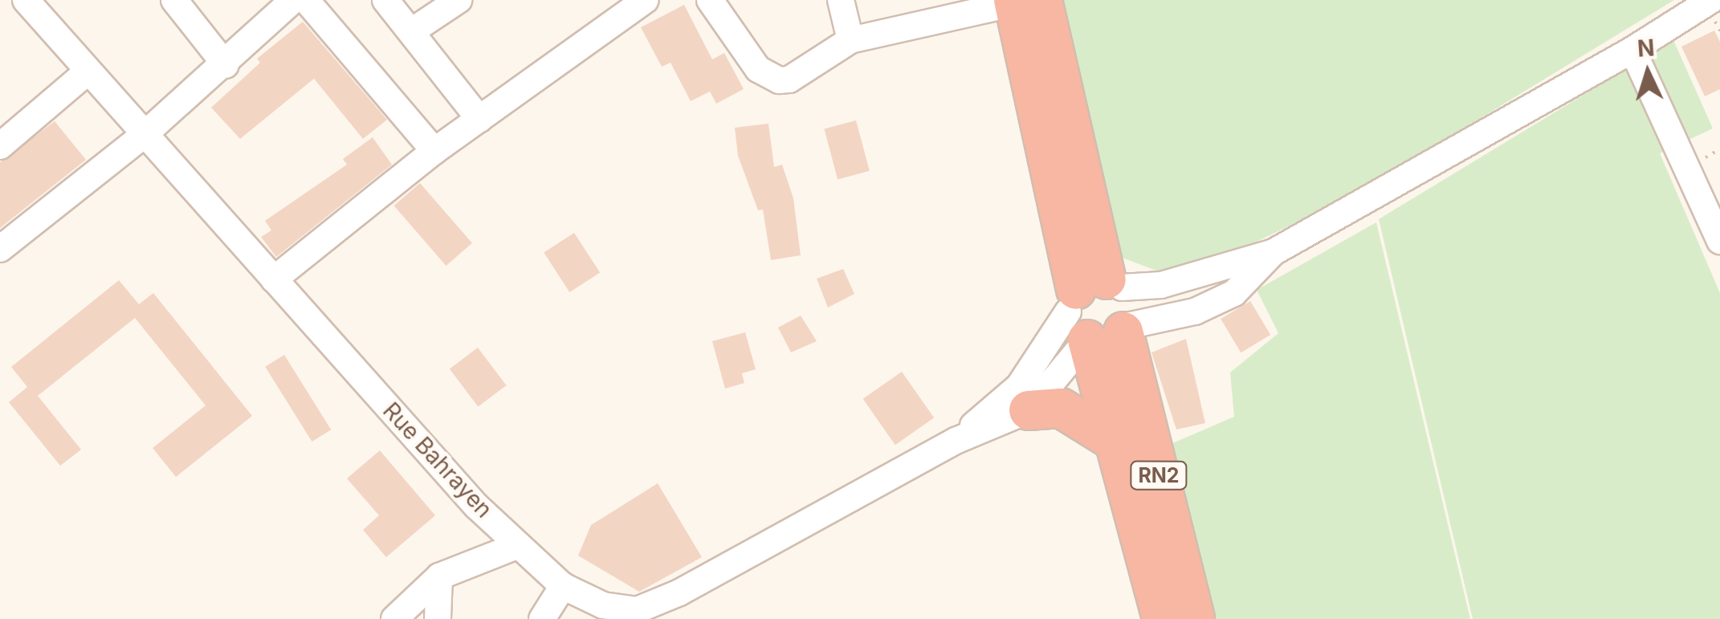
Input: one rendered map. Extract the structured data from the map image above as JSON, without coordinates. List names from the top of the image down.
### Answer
{
  "streets": {
    "highway": ["RN2"],
    "street": ["Rue Bahrayen"]
  },
  "crossings": [
    ["Rue Bahrayen", "RN2"]
  ],
  "north": "top"
}
